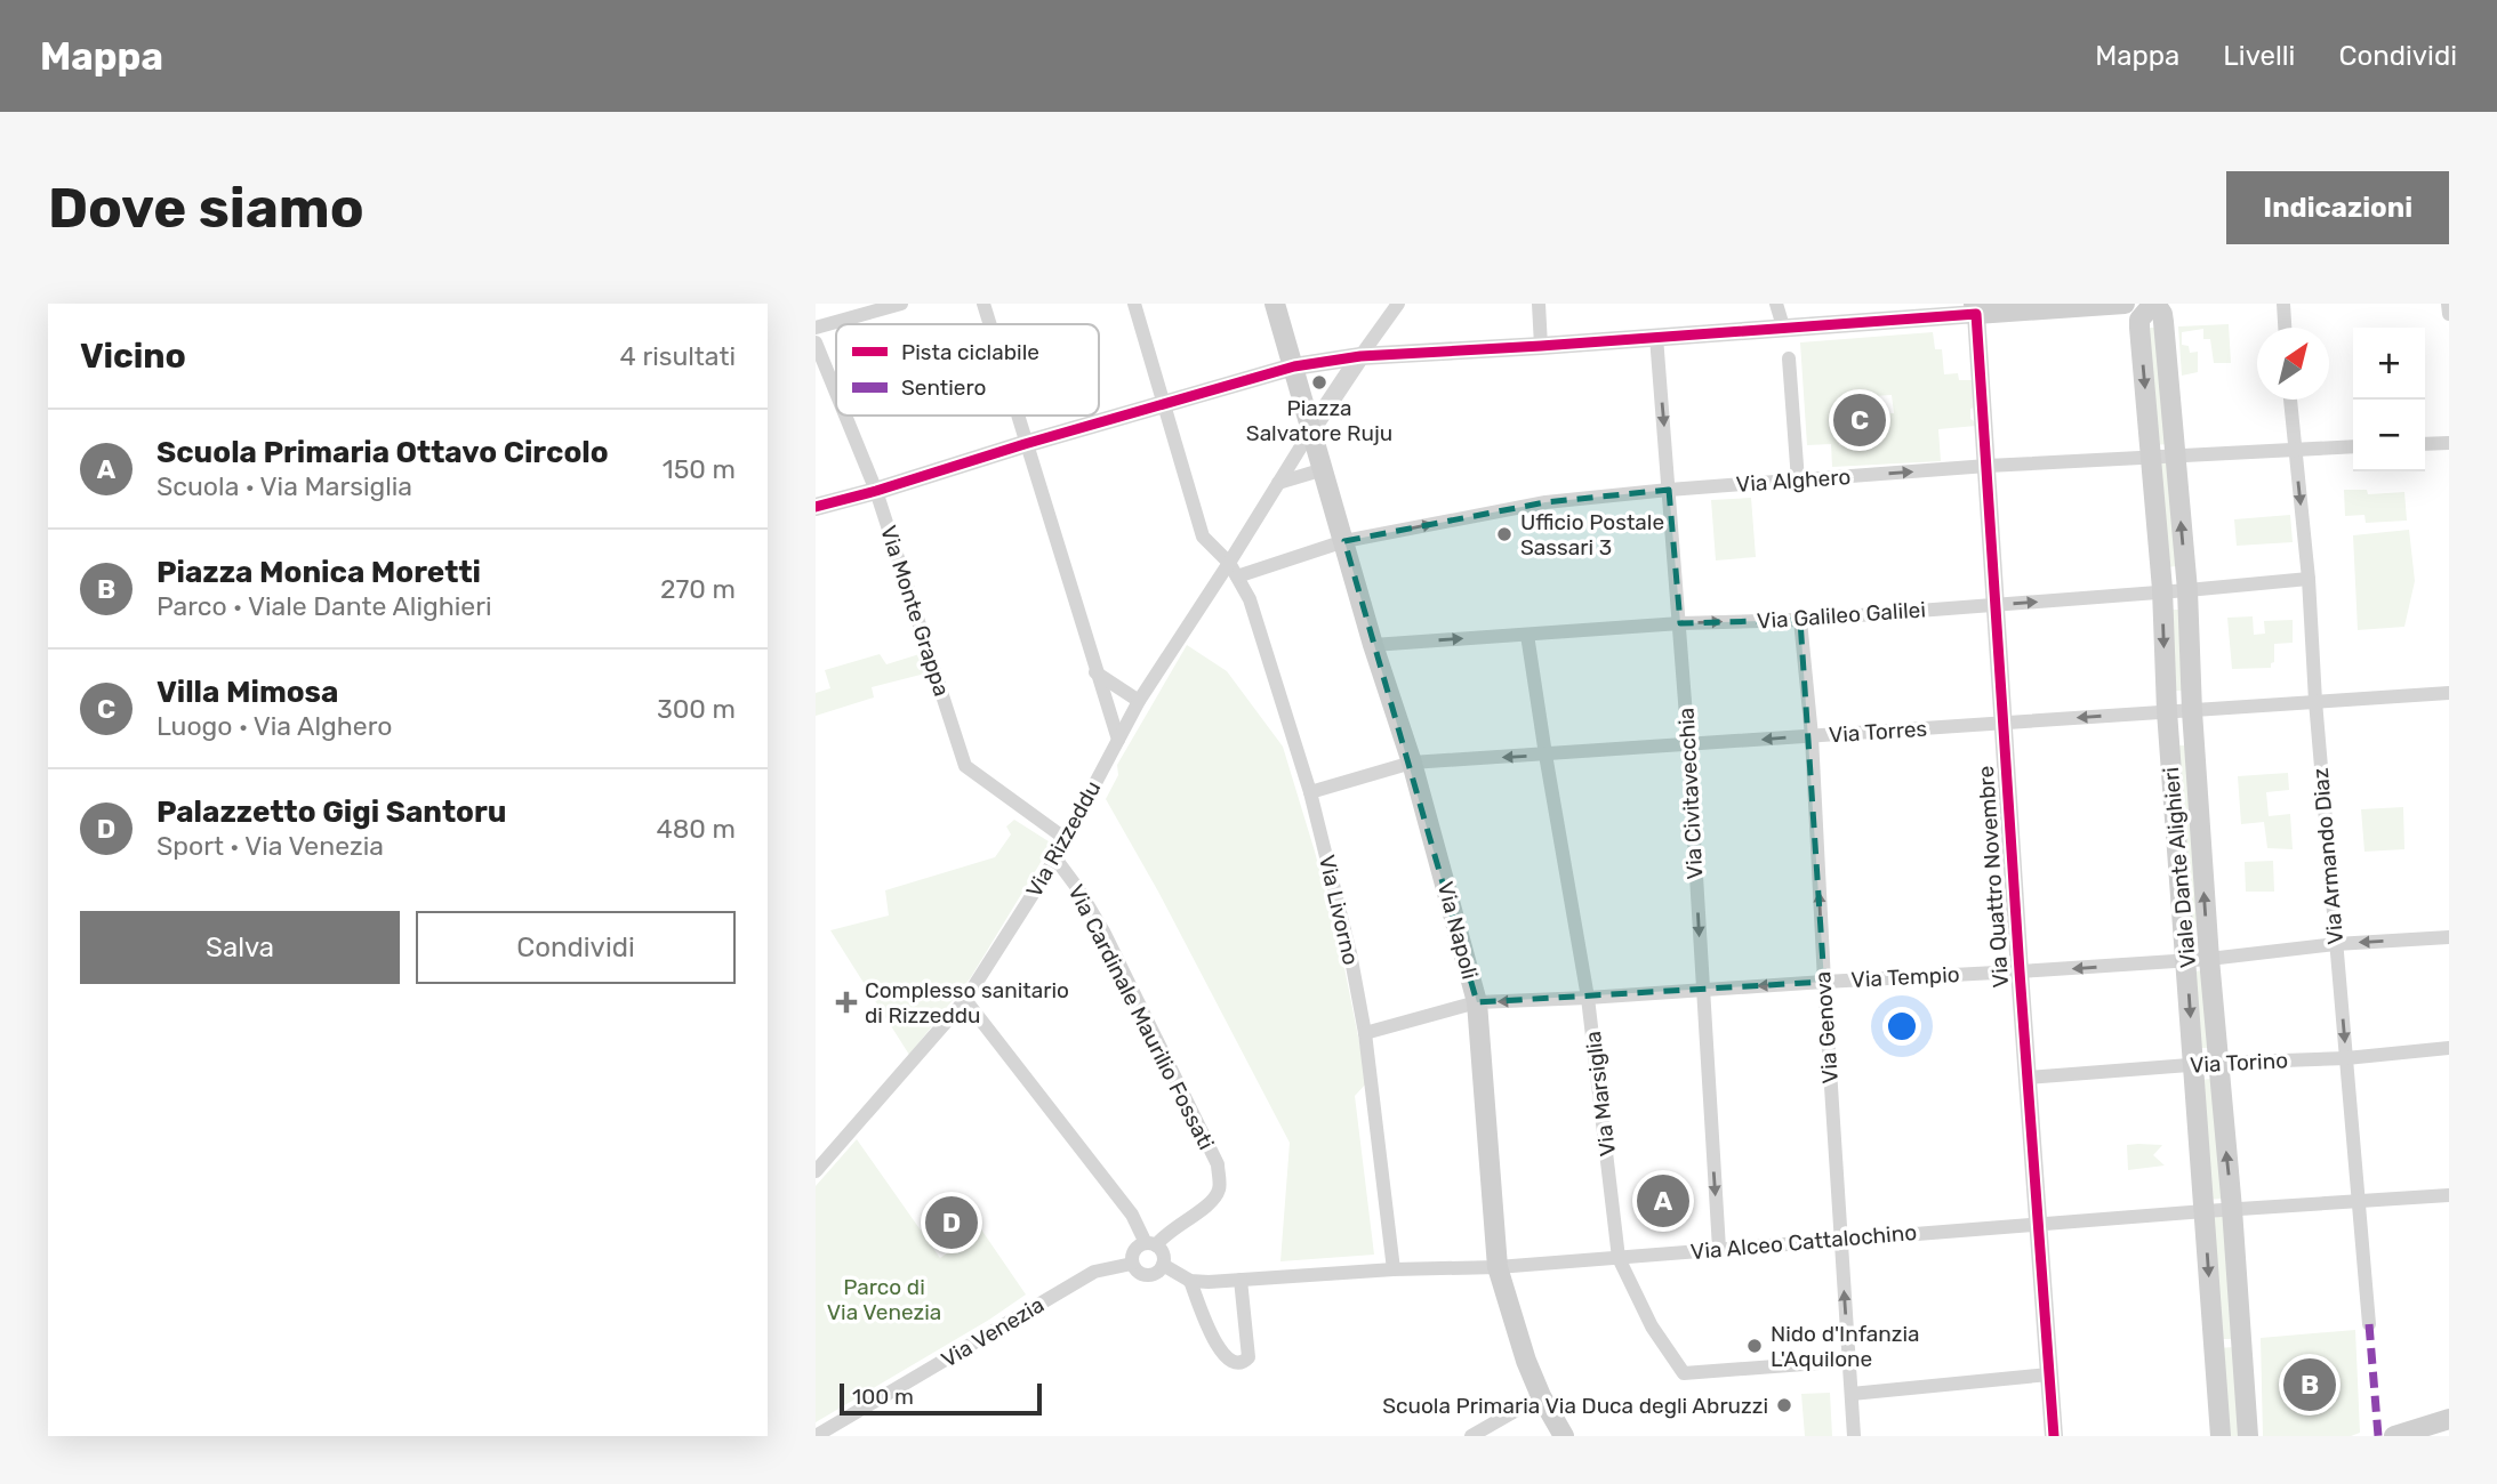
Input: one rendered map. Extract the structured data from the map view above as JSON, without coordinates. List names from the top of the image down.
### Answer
{
  "streets": {
    "main road": ["Viale Dante Alighieri", "Via Napoli"],
    "street": [
      "Via Alghero",
      "Via Monte Grappa",
      "Via Galileo Galilei",
      "Via Torres",
      "Via Civitavecchia",
      "Via Rizzeddu",
      "Via Armando Diaz",
      "Via Quattro Novembre",
      "Via Livorno",
      "Via Tempio",
      "Via Cardinale Maurilio Fossati",
      "Via Genova",
      "Via Torino",
      "Via Marsiglia",
      "Via Alceo Cattalochino",
      "Via Venezia"
    ]
  },
  "crossings": [
    ["Via Alghero", "Via Civitavecchia"],
    ["Via Alghero", "Via Rizzeddu"],
    ["Via Alghero", "Via Armando Diaz"],
    ["Via Alghero", "Viale Dante Alighieri"],
    ["Via Alghero", "Via Quattro Novembre"],
    ["Via Alghero", "Via Livorno"],
    ["Via Alghero", "Via Napoli"],
    ["Via Monte Grappa", "Via Rizzeddu"],
    ["Via Galileo Galilei", "Via Civitavecchia"],
    ["Via Galileo Galilei", "Via Armando Diaz"],
    ["Via Galileo Galilei", "Viale Dante Alighieri"],
    ["Via Galileo Galilei", "Via Quattro Novembre"],
    ["Via Galileo Galilei", "Via Napoli"],
    ["Via Galileo Galilei", "Via Genova"],
    ["Via Galileo Galilei", "Via Marsiglia"],
    ["Via Torres", "Via Civitavecchia"],
    ["Via Torres", "Via Armando Diaz"],
    ["Via Torres", "Viale Dante Alighieri"],
    ["Via Torres", "Via Quattro Novembre"],
    ["Via Torres", "Via Livorno"],
    ["Via Torres", "Via Napoli"],
    ["Via Torres", "Via Genova"],
    ["Via Torres", "Via Marsiglia"],
    ["Via Civitavecchia", "Via Tempio"],
    ["Via Civitavecchia", "Via Alceo Cattalochino"],
    ["Via Rizzeddu", "Via Livorno"],
    ["Via Rizzeddu", "Via Napoli"],
    ["Via Rizzeddu", "Via Cardinale Maurilio Fossati"],
    ["Via Armando Diaz", "Via Tempio"],
    ["Via Armando Diaz", "Via Torino"],
    ["Via Armando Diaz", "Via Alceo Cattalochino"],
    ["Viale Dante Alighieri", "Via Tempio"],
    ["Viale Dante Alighieri", "Via Torino"],
    ["Viale Dante Alighieri", "Via Alceo Cattalochino"],
    ["Via Quattro Novembre", "Via Tempio"],
    ["Via Quattro Novembre", "Via Torino"],
    ["Via Quattro Novembre", "Via Alceo Cattalochino"],
    ["Via Livorno", "Via Tempio"],
    ["Via Livorno", "Via Alceo Cattalochino"],
    ["Via Napoli", "Via Tempio"],
    ["Via Napoli", "Via Alceo Cattalochino"],
    ["Via Tempio", "Via Genova"],
    ["Via Tempio", "Via Marsiglia"],
    ["Via Cardinale Maurilio Fossati", "Via Venezia"],
    ["Via Genova", "Via Marsiglia"],
    ["Via Genova", "Via Alceo Cattalochino"],
    ["Via Marsiglia", "Via Alceo Cattalochino"]
  ],
  "one_way": [
    "Via Alghero",
    "Via Galileo Galilei",
    "Via Torres",
    "Via Civitavecchia",
    "Via Tempio",
    "Via Genova"
  ],
  "parks": ["Parco di Via Venezia"],
  "places": {
    "other": [
      "Piazza Salvatore Ruju",
      "Ufficio Postale Sassari 3",
      "Nido d'Infanzia L'Aquilone",
      "Scuola Primaria Via Duca degli Abruzzi"
    ],
    "health": ["Complesso sanitario di Rizzeddu"]
  },
  "legend": ["Pista ciclabile", "Sentiero"],
  "scale_bar": "100 m",
  "north": "top right",
  "page": {
    "header": "Mappa",
    "nav": ["Mappa", "Livelli", "Condividi"],
    "buttons": [
      "Indicazioni",
      ["Salva", "Condividi"]
    ],
    "title": "Dove siamo",
    "heading": ["Vicino", "4 risultati"],
    "map_buttons": ["+", "−"],
    "pins": [
      "C",
      "A",
      "D",
      "B"
    ],
    "list": [
      {
        "mark": "A",
        "name": "Scuola Primaria Ottavo Circolo",
        "note": "Scuola · Via Marsiglia",
        "value": "150 m"
      },
      {
        "mark": "B",
        "name": "Piazza Monica Moretti",
        "note": "Parco · Viale Dante Alighieri",
        "value": "270 m"
      },
      {
        "mark": "C",
        "name": "Villa Mimosa",
        "note": "Luogo · Via Alghero",
        "value": "300 m"
      },
      {
        "mark": "D",
        "name": "Palazzetto Gigi Santoru",
        "note": "Sport · Via Venezia",
        "value": "480 m"
      }
    ],
    "scale": "100 m"
  }
}
